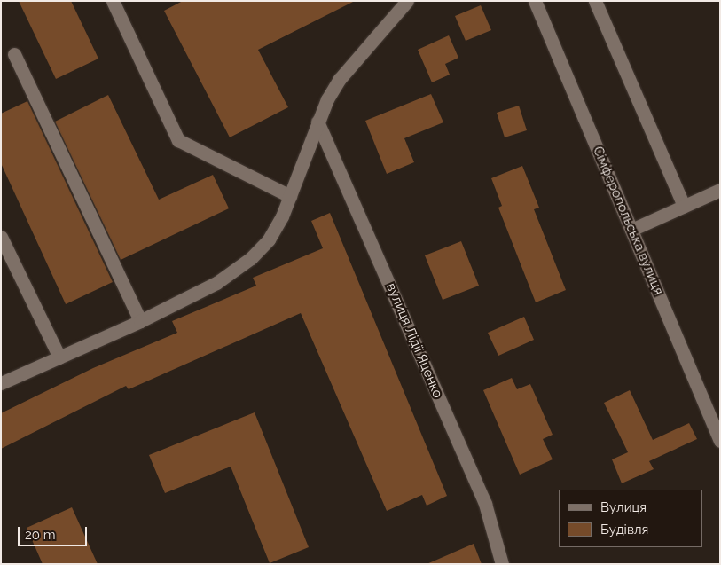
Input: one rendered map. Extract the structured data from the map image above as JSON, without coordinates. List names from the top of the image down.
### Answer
{
  "streets": {
    "street": ["Сімферопольська вулиця", "вулиця Лідії Яценко"]
  },
  "legend": ["Вулиця", "Будівля"],
  "scale_bar": "20 m"
}
